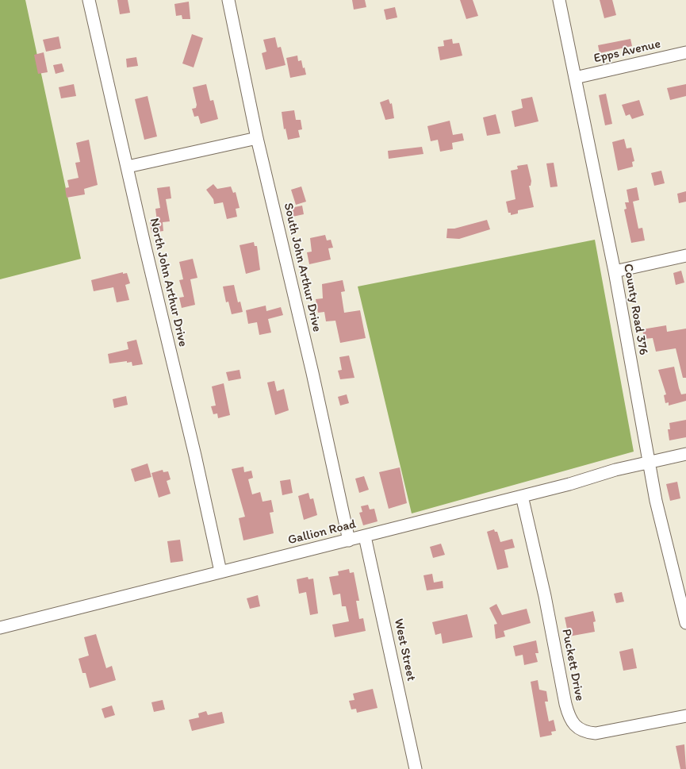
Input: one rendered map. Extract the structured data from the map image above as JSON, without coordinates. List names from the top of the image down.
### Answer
{
  "streets": {
    "street": [
      "Epps Avenue",
      "South John Arthur Drive",
      "North John Arthur Drive",
      "County Road 376",
      "Gallion Road",
      "West Street",
      "Puckett Drive"
    ]
  },
  "crossings": [
    ["Epps Avenue", "County Road 376"],
    ["South John Arthur Drive", "Gallion Road"],
    ["North John Arthur Drive", "Gallion Road"],
    ["County Road 376", "Gallion Road"],
    ["Gallion Road", "West Street"],
    ["Gallion Road", "Puckett Drive"]
  ]
}
